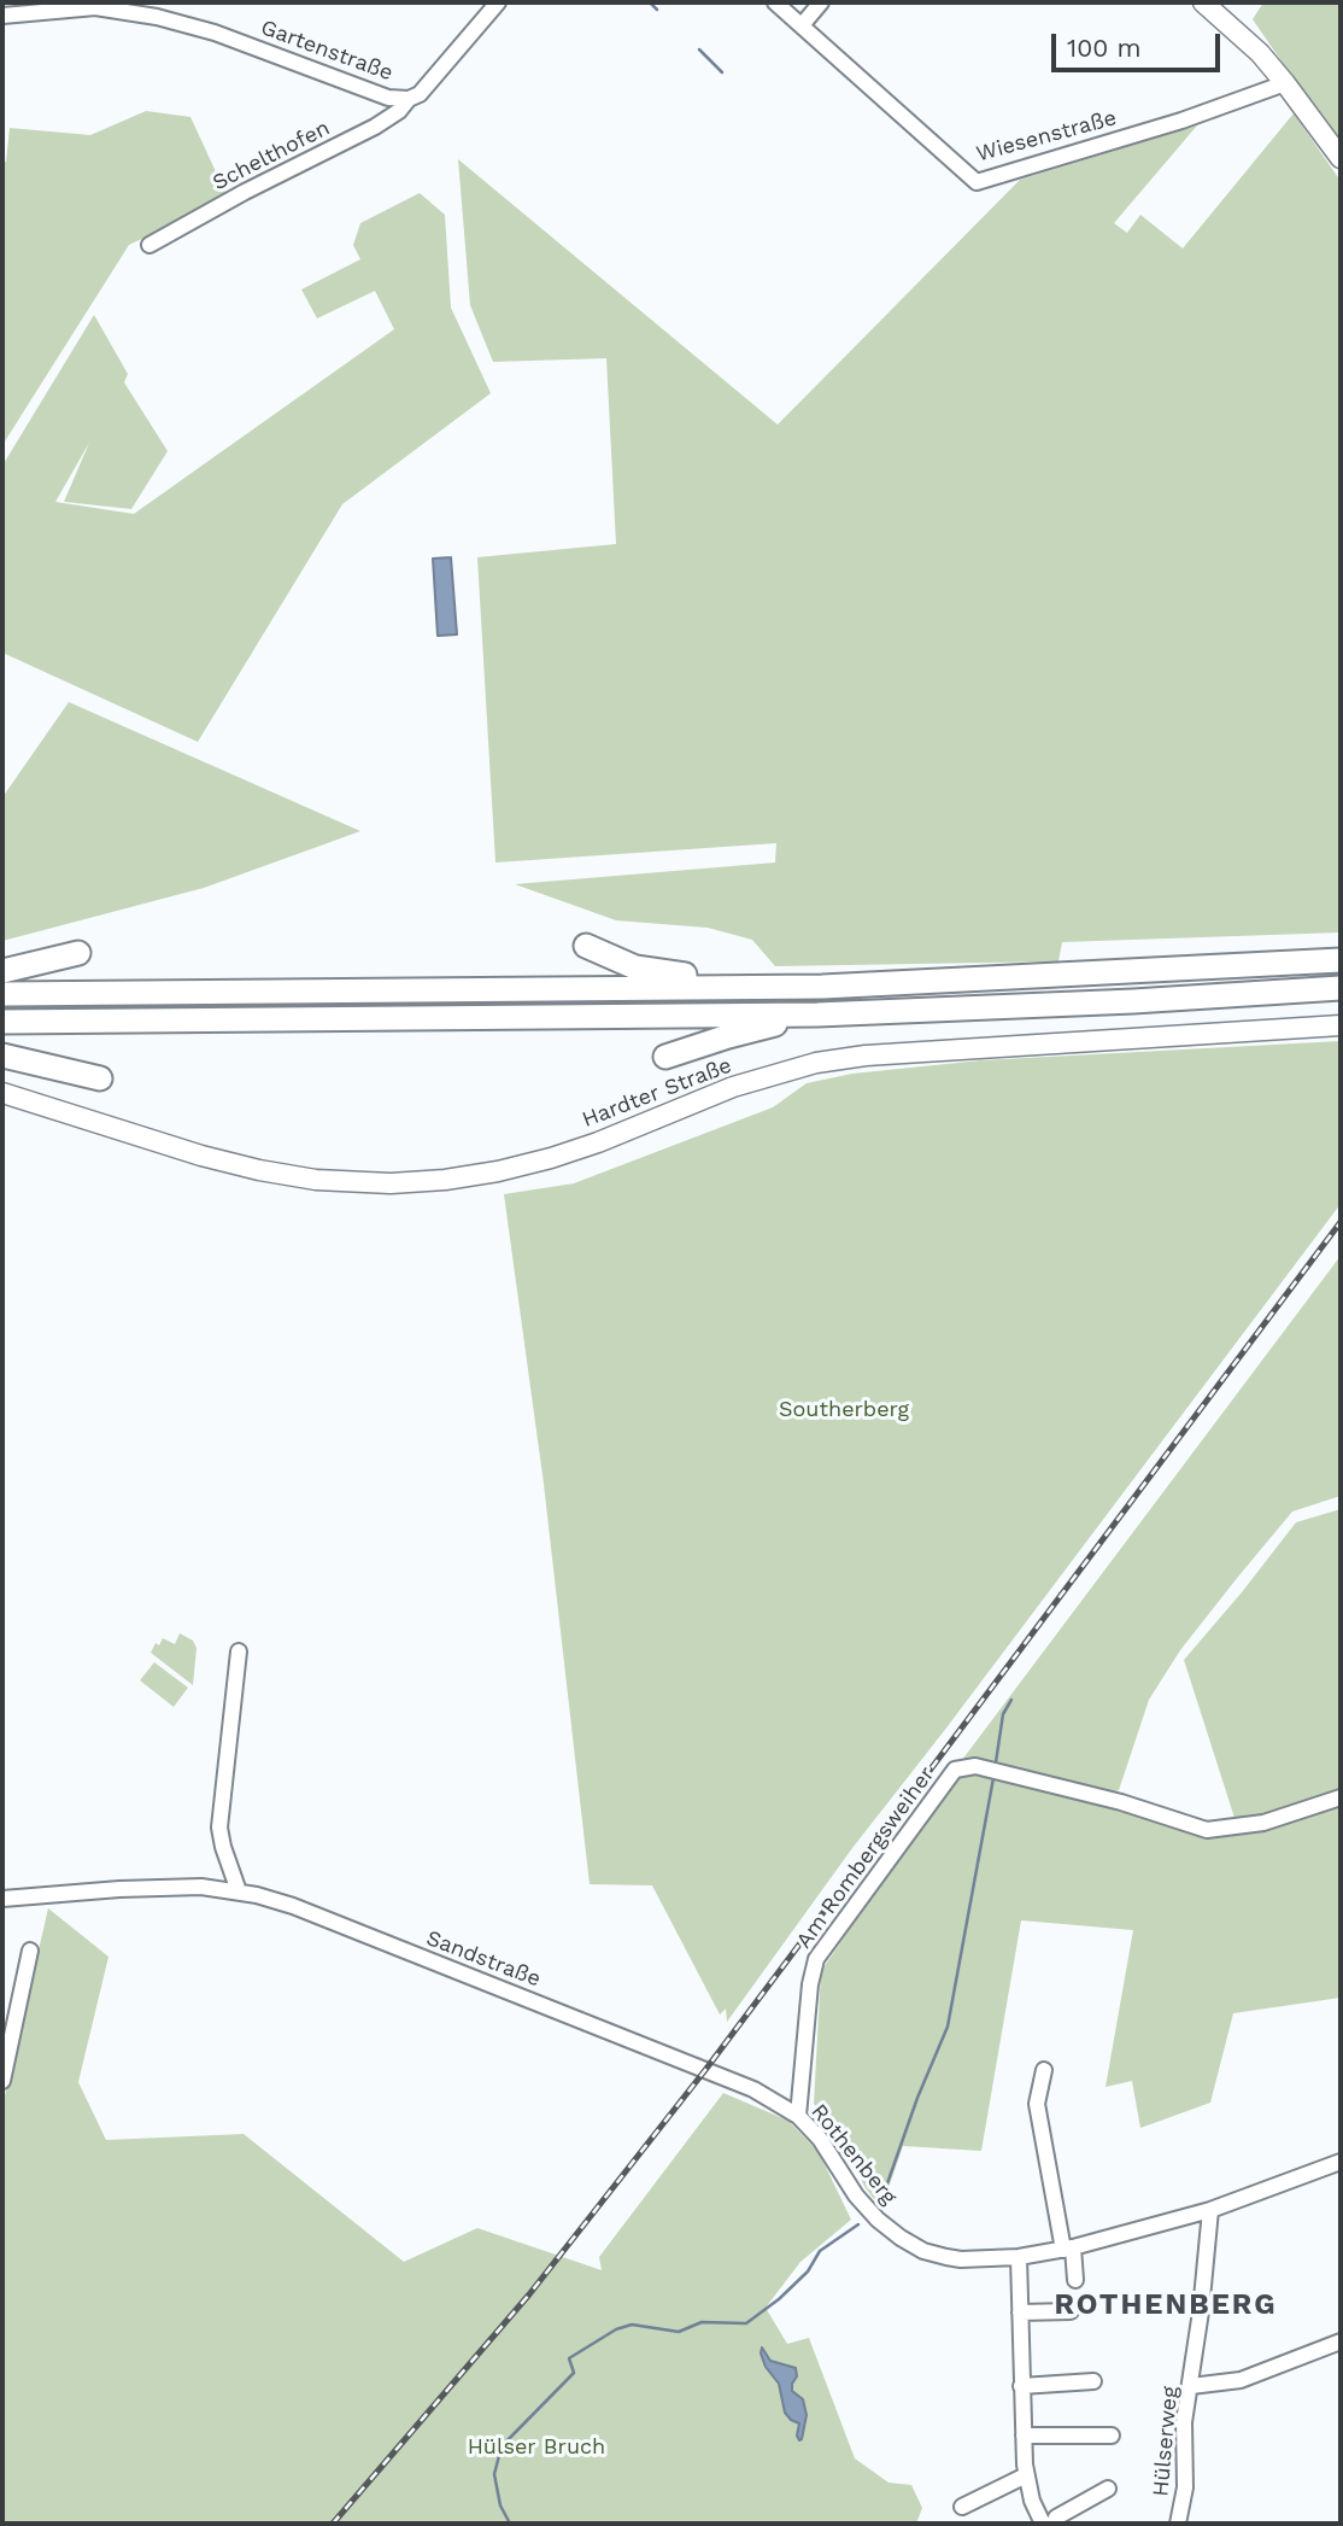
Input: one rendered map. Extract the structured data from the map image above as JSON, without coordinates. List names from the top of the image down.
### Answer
{
  "streets": {
    "main road": ["Hardter Straße"],
    "street": [
      "Gartenstraße",
      "Wiesenstraße",
      "Schelthofen",
      "Am Rombergsweiher",
      "Sandstraße",
      "Rothenberg",
      "Hülserweg"
    ]
  },
  "crossings": [
    ["Gartenstraße", "Schelthofen"],
    ["Am Rombergsweiher", "Rothenberg"],
    ["Sandstraße", "Rothenberg"],
    ["Rothenberg", "Hülserweg"]
  ],
  "districts": ["ROTHENBERG"],
  "parks": ["Southerberg", "Hülser Bruch"],
  "scale_bar": "100 m"
}
